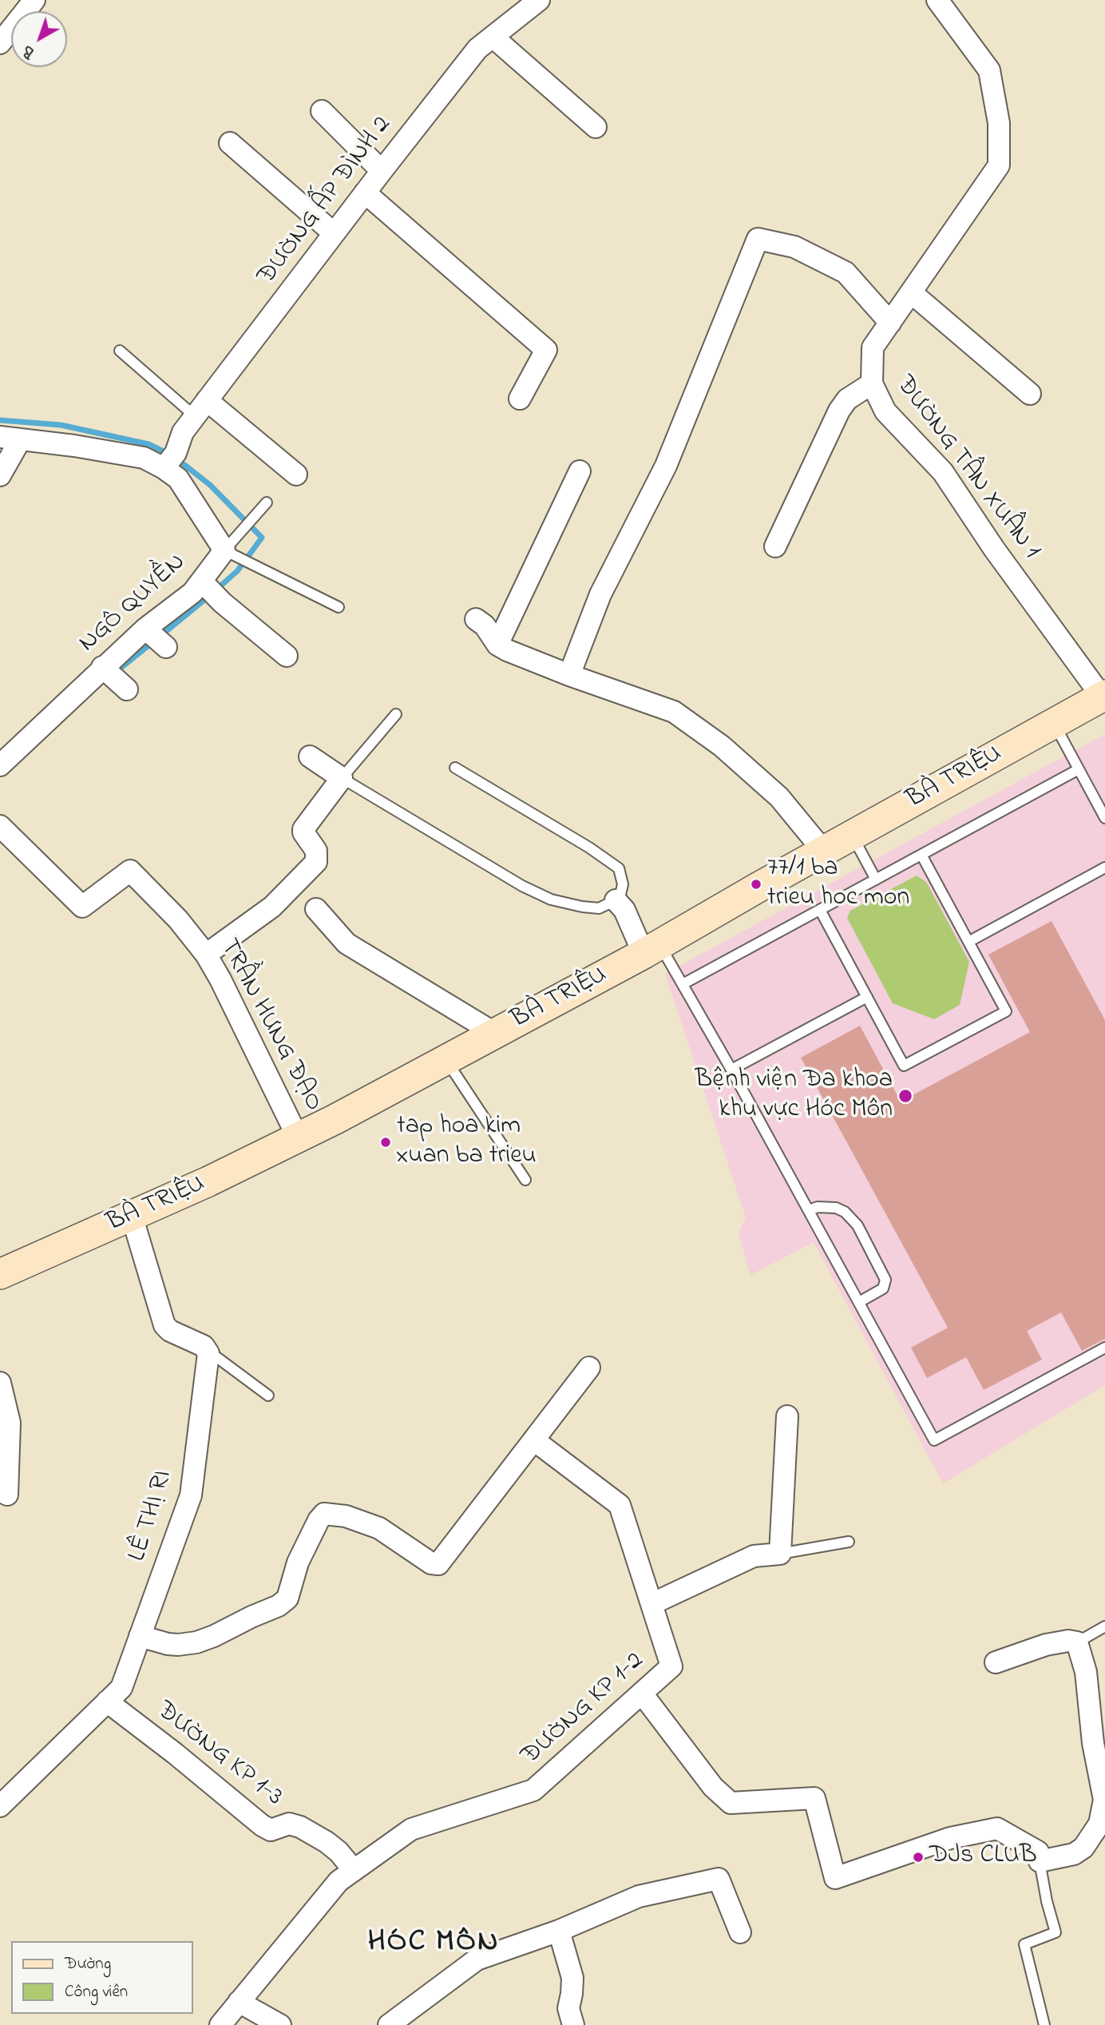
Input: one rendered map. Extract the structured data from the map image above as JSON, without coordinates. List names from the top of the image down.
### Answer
{
  "streets": {
    "street": [
      "ĐƯỜNG ẤP ĐÌNH 2",
      "ĐƯỜNG TÂN XUÂN 1",
      "NGÔ QUYỀN",
      "BÀ TRIỆU",
      "TRẦN HƯNG ĐẠO",
      "LÊ THỊ RI",
      "ĐƯỜNG KP 1-2",
      "ĐƯỜNG KP 1-3"
    ]
  },
  "crossings": [
    ["ĐƯỜNG ẤP ĐÌNH 2", "NGÔ QUYỀN"],
    ["ĐƯỜNG TÂN XUÂN 1", "BÀ TRIỆU"],
    ["BÀ TRIỆU", "TRẦN HƯNG ĐẠO"],
    ["LÊ THỊ RI", "ĐƯỜNG KP 1-3"],
    ["ĐƯỜNG KP 1-2", "ĐƯỜNG KP 1-3"]
  ],
  "districts": ["HÓC MÔN"],
  "places": [
    "77/1 ba trieu hoc mon",
    "Bệnh viện Đa khoa khu vực Hóc Môn",
    "tap hoa kim xuan ba trieu",
    "DJs CLUB"
  ],
  "legend": ["Đường", "Công viên"],
  "north": "bottom left"
}
